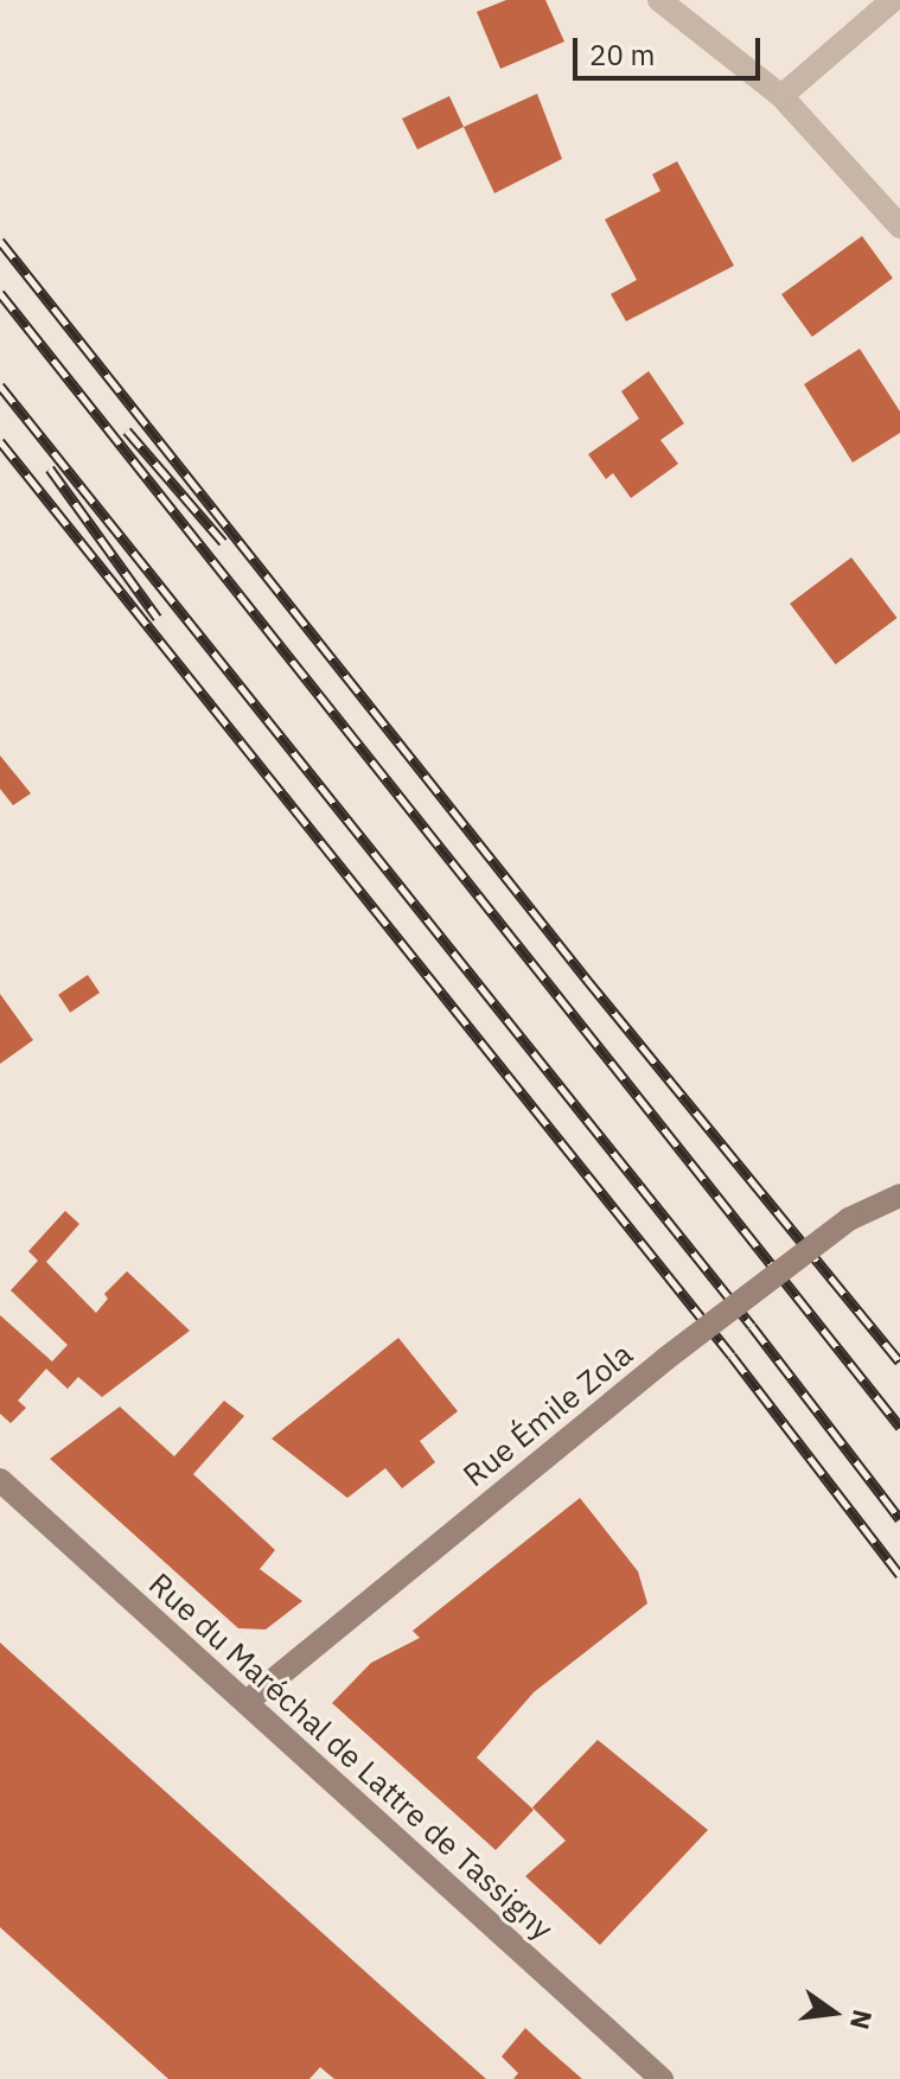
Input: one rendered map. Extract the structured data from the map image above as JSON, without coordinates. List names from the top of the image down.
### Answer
{
  "streets": {
    "main road": ["Rue Émile Zola", "Rue du Maréchal de Lattre de Tassigny"]
  },
  "crossings": [
    ["Rue Émile Zola", "Rue du Maréchal de Lattre de Tassigny"]
  ],
  "scale_bar": "20 m",
  "north": "right"
}
